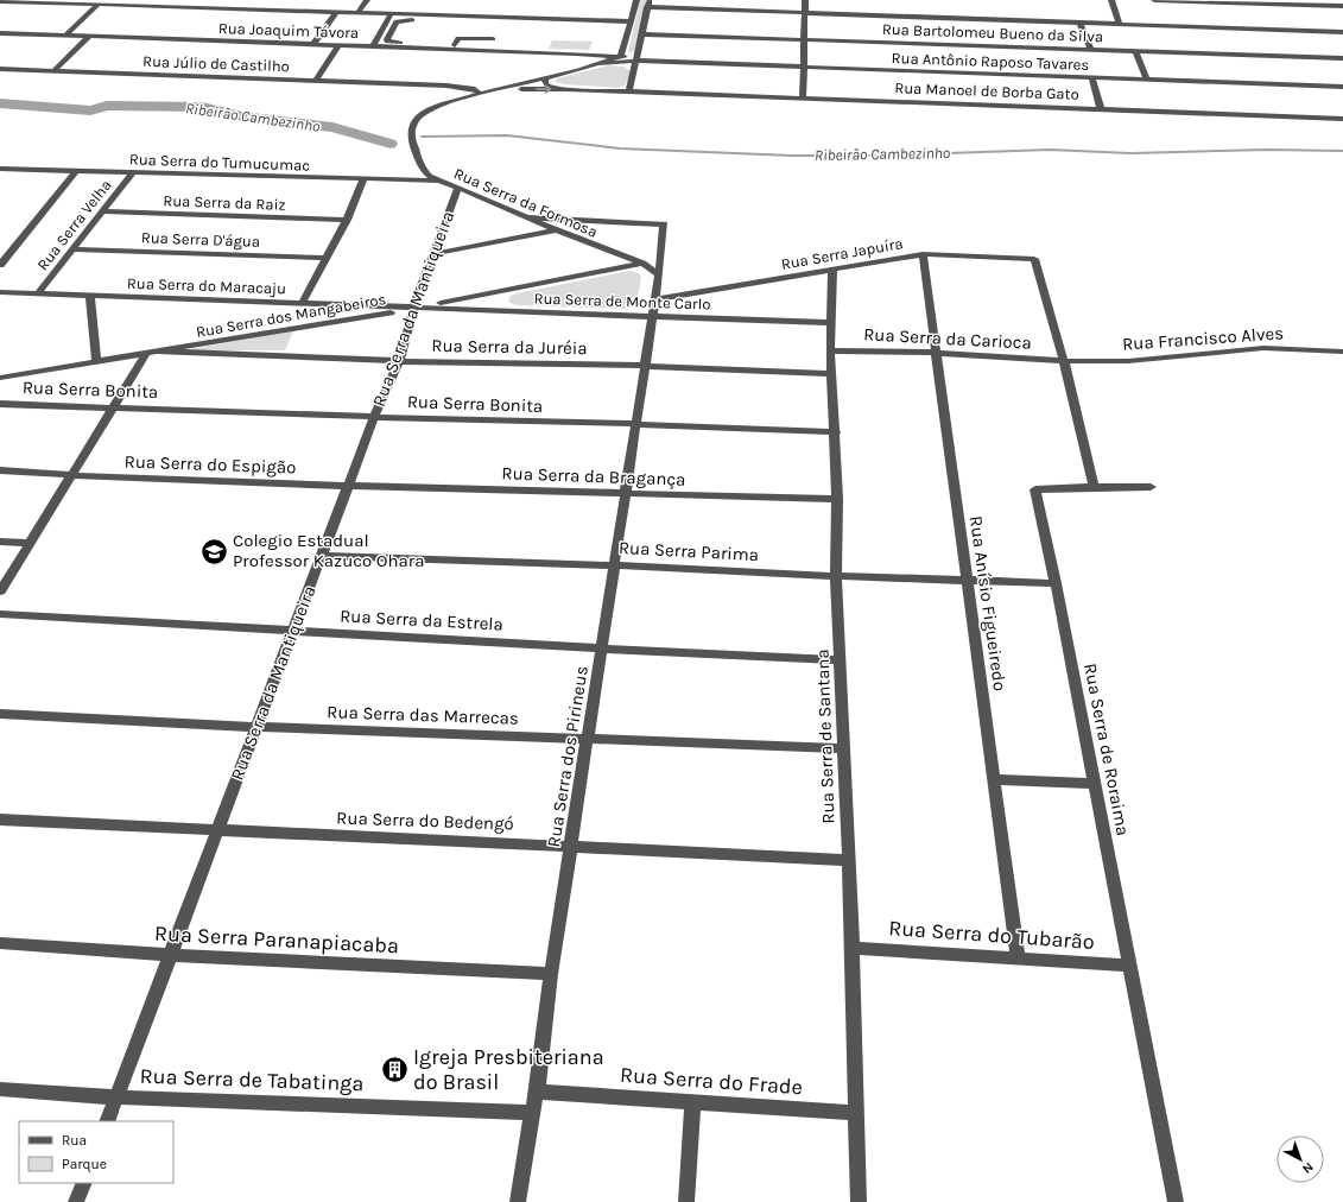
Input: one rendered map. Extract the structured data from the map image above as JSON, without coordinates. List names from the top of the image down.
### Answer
{
  "streets": {
    "street": [
      "Rua Joaquim Távora",
      "Rua Bartolomeu Bueno da Silva",
      "Rua Antônio Raposo Tavares",
      "Rua Júlio de Castilho",
      "Rua Manoel de Borba Gato",
      "Rua Serra do Tumucumac",
      "Rua Serra da Raiz",
      "Rua Serra da Formosa",
      "Rua Serra Velha",
      "Rua Serra D'água",
      "Rua Serra Japuíra",
      "Rua Serra do Maracaju",
      "Rua Serra de Monte Carlo",
      "Rua Serra da Mantiqueira",
      "Rua Serra dos Mangabeiros",
      "Rua Serra da Carioca",
      "Rua Francisco Alves",
      "Rua Serra da Juréia",
      "Rua Serra Bonita",
      "Rua Serra do Espigão",
      "Rua Serra da Bragança",
      "Rua Serra Parima",
      "Rua Anísio Figueiredo",
      "Rua Serra da Estrela",
      "Rua Serra das Marrecas",
      "Rua Serra de Santana",
      "Rua Serra de Roraima",
      "Rua Serra dos Pirineus",
      "Rua Serra do Bedengó",
      "Rua Serra do Tubarão",
      "Rua Serra Paranapiacaba",
      "Rua Serra de Tabatinga",
      "Rua Serra do Frade"
    ]
  },
  "crossings": [
    ["Rua Joaquim Távora", "Rua Antônio Raposo Tavares"],
    ["Rua Joaquim Távora", "Rua Serra da Formosa"],
    ["Rua Antônio Raposo Tavares", "Rua Serra da Formosa"],
    ["Rua Júlio de Castilho", "Rua Serra da Formosa"],
    ["Rua Serra do Tumucumac", "Rua Serra da Formosa"],
    ["Rua Serra do Tumucumac", "Rua Serra Velha"],
    ["Rua Serra da Raiz", "Rua Serra Velha"],
    ["Rua Serra da Formosa", "Rua Serra da Mantiqueira"],
    ["Rua Serra da Formosa", "Rua Serra dos Mangabeiros"],
    ["Rua Serra Velha", "Rua Serra D'água"],
    ["Rua Serra Velha", "Rua Serra do Maracaju"],
    ["Rua Serra Japuíra", "Rua Serra da Carioca"],
    ["Rua Serra Japuíra", "Rua Francisco Alves"],
    ["Rua Serra Japuíra", "Rua Anísio Figueiredo"],
    ["Rua Serra Japuíra", "Rua Serra de Santana"],
    ["Rua Serra do Maracaju", "Rua Serra de Monte Carlo"],
    ["Rua Serra do Maracaju", "Rua Serra da Mantiqueira"],
    ["Rua Serra do Maracaju", "Rua Serra dos Mangabeiros"],
    ["Rua Serra de Monte Carlo", "Rua Serra da Mantiqueira"],
    ["Rua Serra de Monte Carlo", "Rua Serra dos Mangabeiros"],
    ["Rua Serra de Monte Carlo", "Rua Serra de Santana"],
    ["Rua Serra de Monte Carlo", "Rua Serra dos Pirineus"],
    ["Rua Serra da Mantiqueira", "Rua Serra dos Mangabeiros"],
    ["Rua Serra da Mantiqueira", "Rua Serra da Juréia"],
    ["Rua Serra da Mantiqueira", "Rua Serra Bonita"],
    ["Rua Serra da Mantiqueira", "Rua Serra do Espigão"],
    ["Rua Serra da Mantiqueira", "Rua Serra da Bragança"],
    ["Rua Serra da Mantiqueira", "Rua Serra Parima"],
    ["Rua Serra da Mantiqueira", "Rua Serra da Estrela"],
    ["Rua Serra da Mantiqueira", "Rua Serra das Marrecas"],
    ["Rua Serra da Mantiqueira", "Rua Serra do Bedengó"],
    ["Rua Serra da Mantiqueira", "Rua Serra Paranapiacaba"],
    ["Rua Serra da Mantiqueira", "Rua Serra de Tabatinga"],
    ["Rua Serra dos Mangabeiros", "Rua Serra da Juréia"],
    ["Rua Serra da Carioca", "Rua Francisco Alves"],
    ["Rua Serra da Carioca", "Rua Anísio Figueiredo"],
    ["Rua Serra da Carioca", "Rua Serra de Santana"],
    ["Rua Serra da Juréia", "Rua Serra de Santana"],
    ["Rua Serra da Juréia", "Rua Serra dos Pirineus"],
    ["Rua Serra Bonita", "Rua Serra de Santana"],
    ["Rua Serra Bonita", "Rua Serra dos Pirineus"],
    ["Rua Serra do Espigão", "Rua Serra da Bragança"],
    ["Rua Serra da Bragança", "Rua Serra de Santana"],
    ["Rua Serra da Bragança", "Rua Serra dos Pirineus"],
    ["Rua Serra Parima", "Rua Anísio Figueiredo"],
    ["Rua Serra Parima", "Rua Serra de Santana"],
    ["Rua Serra Parima", "Rua Serra de Roraima"],
    ["Rua Serra Parima", "Rua Serra dos Pirineus"],
    ["Rua Anísio Figueiredo", "Rua Serra do Tubarão"],
    ["Rua Serra da Estrela", "Rua Serra de Santana"],
    ["Rua Serra da Estrela", "Rua Serra dos Pirineus"],
    ["Rua Serra das Marrecas", "Rua Serra de Santana"],
    ["Rua Serra das Marrecas", "Rua Serra dos Pirineus"],
    ["Rua Serra de Santana", "Rua Serra do Bedengó"],
    ["Rua Serra de Santana", "Rua Serra do Tubarão"],
    ["Rua Serra de Santana", "Rua Serra do Frade"],
    ["Rua Serra de Roraima", "Rua Serra do Tubarão"],
    ["Rua Serra dos Pirineus", "Rua Serra do Bedengó"],
    ["Rua Serra dos Pirineus", "Rua Serra Paranapiacaba"],
    ["Rua Serra dos Pirineus", "Rua Serra de Tabatinga"],
    ["Rua Serra dos Pirineus", "Rua Serra do Frade"]
  ],
  "water": ["Ribeirão Cambezinho"],
  "places": {
    "school or university": ["Colegio Estadual Professor Kazuco Ohara"],
    "building": ["Igreja Presbiteriana do Brasil"]
  },
  "legend": ["Rua", "Parque"],
  "north": "bottom right"
}
